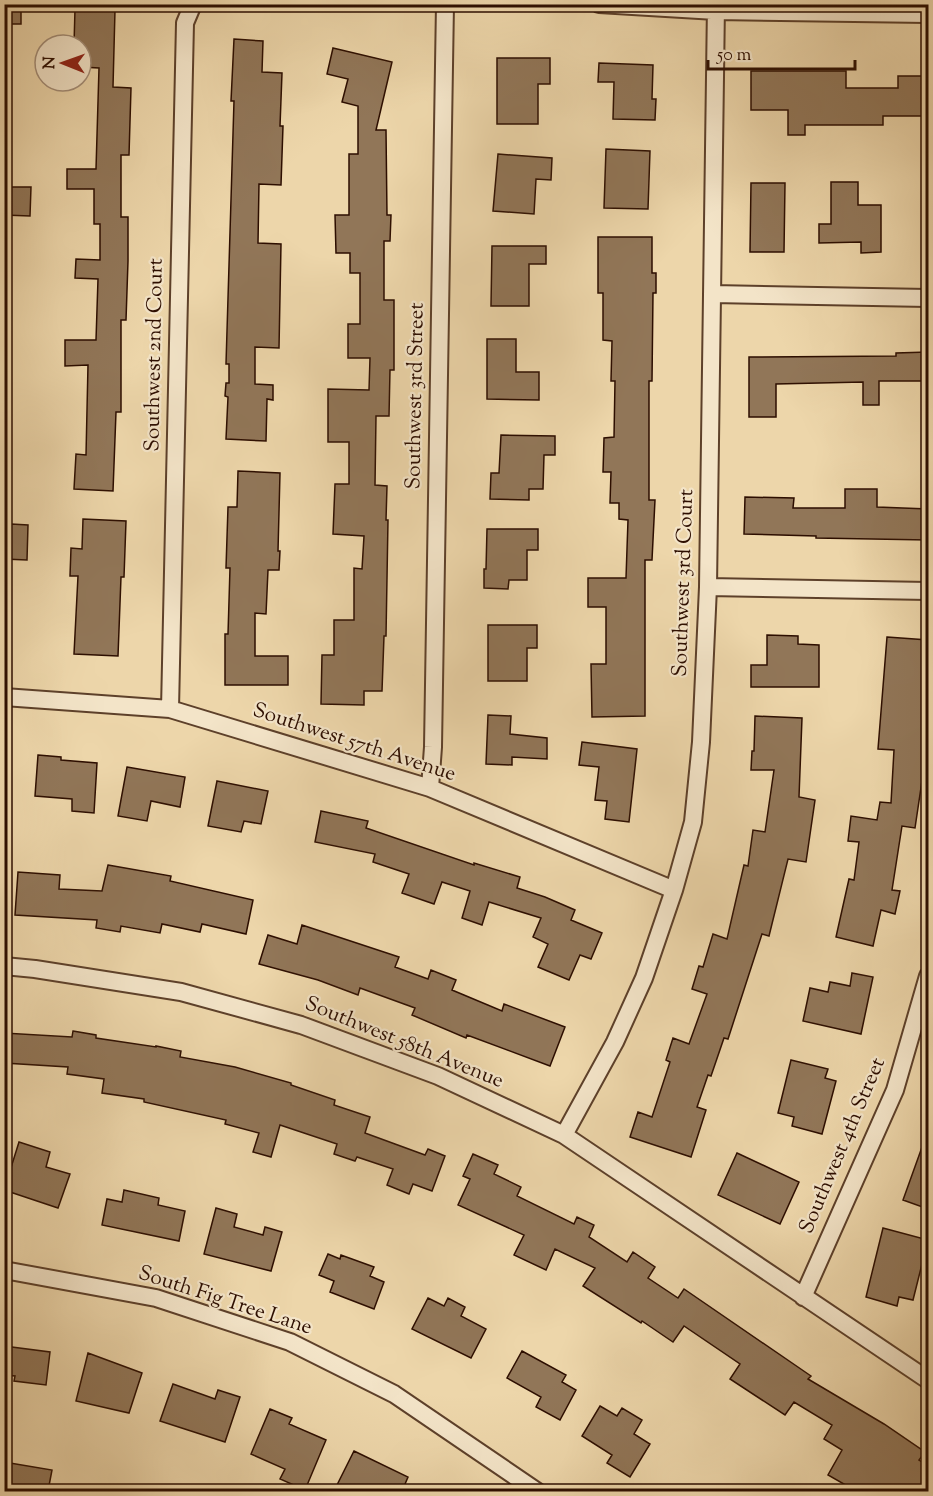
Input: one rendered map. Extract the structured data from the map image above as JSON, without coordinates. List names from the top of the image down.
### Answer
{
  "streets": {
    "street": [
      "Southwest 2nd Court",
      "Southwest 3rd Street",
      "Southwest 3rd Court",
      "Southwest 57th Avenue",
      "Southwest 58th Avenue",
      "Southwest 4th Street",
      "South Fig Tree Lane"
    ]
  },
  "crossings": [
    ["Southwest 2nd Court", "Southwest 57th Avenue"],
    ["Southwest 3rd Street", "Southwest 57th Avenue"],
    ["Southwest 3rd Court", "Southwest 57th Avenue"],
    ["Southwest 3rd Court", "Southwest 58th Avenue"],
    ["Southwest 58th Avenue", "Southwest 4th Street"]
  ],
  "scale_bar": "50 m",
  "north": "left"
}
